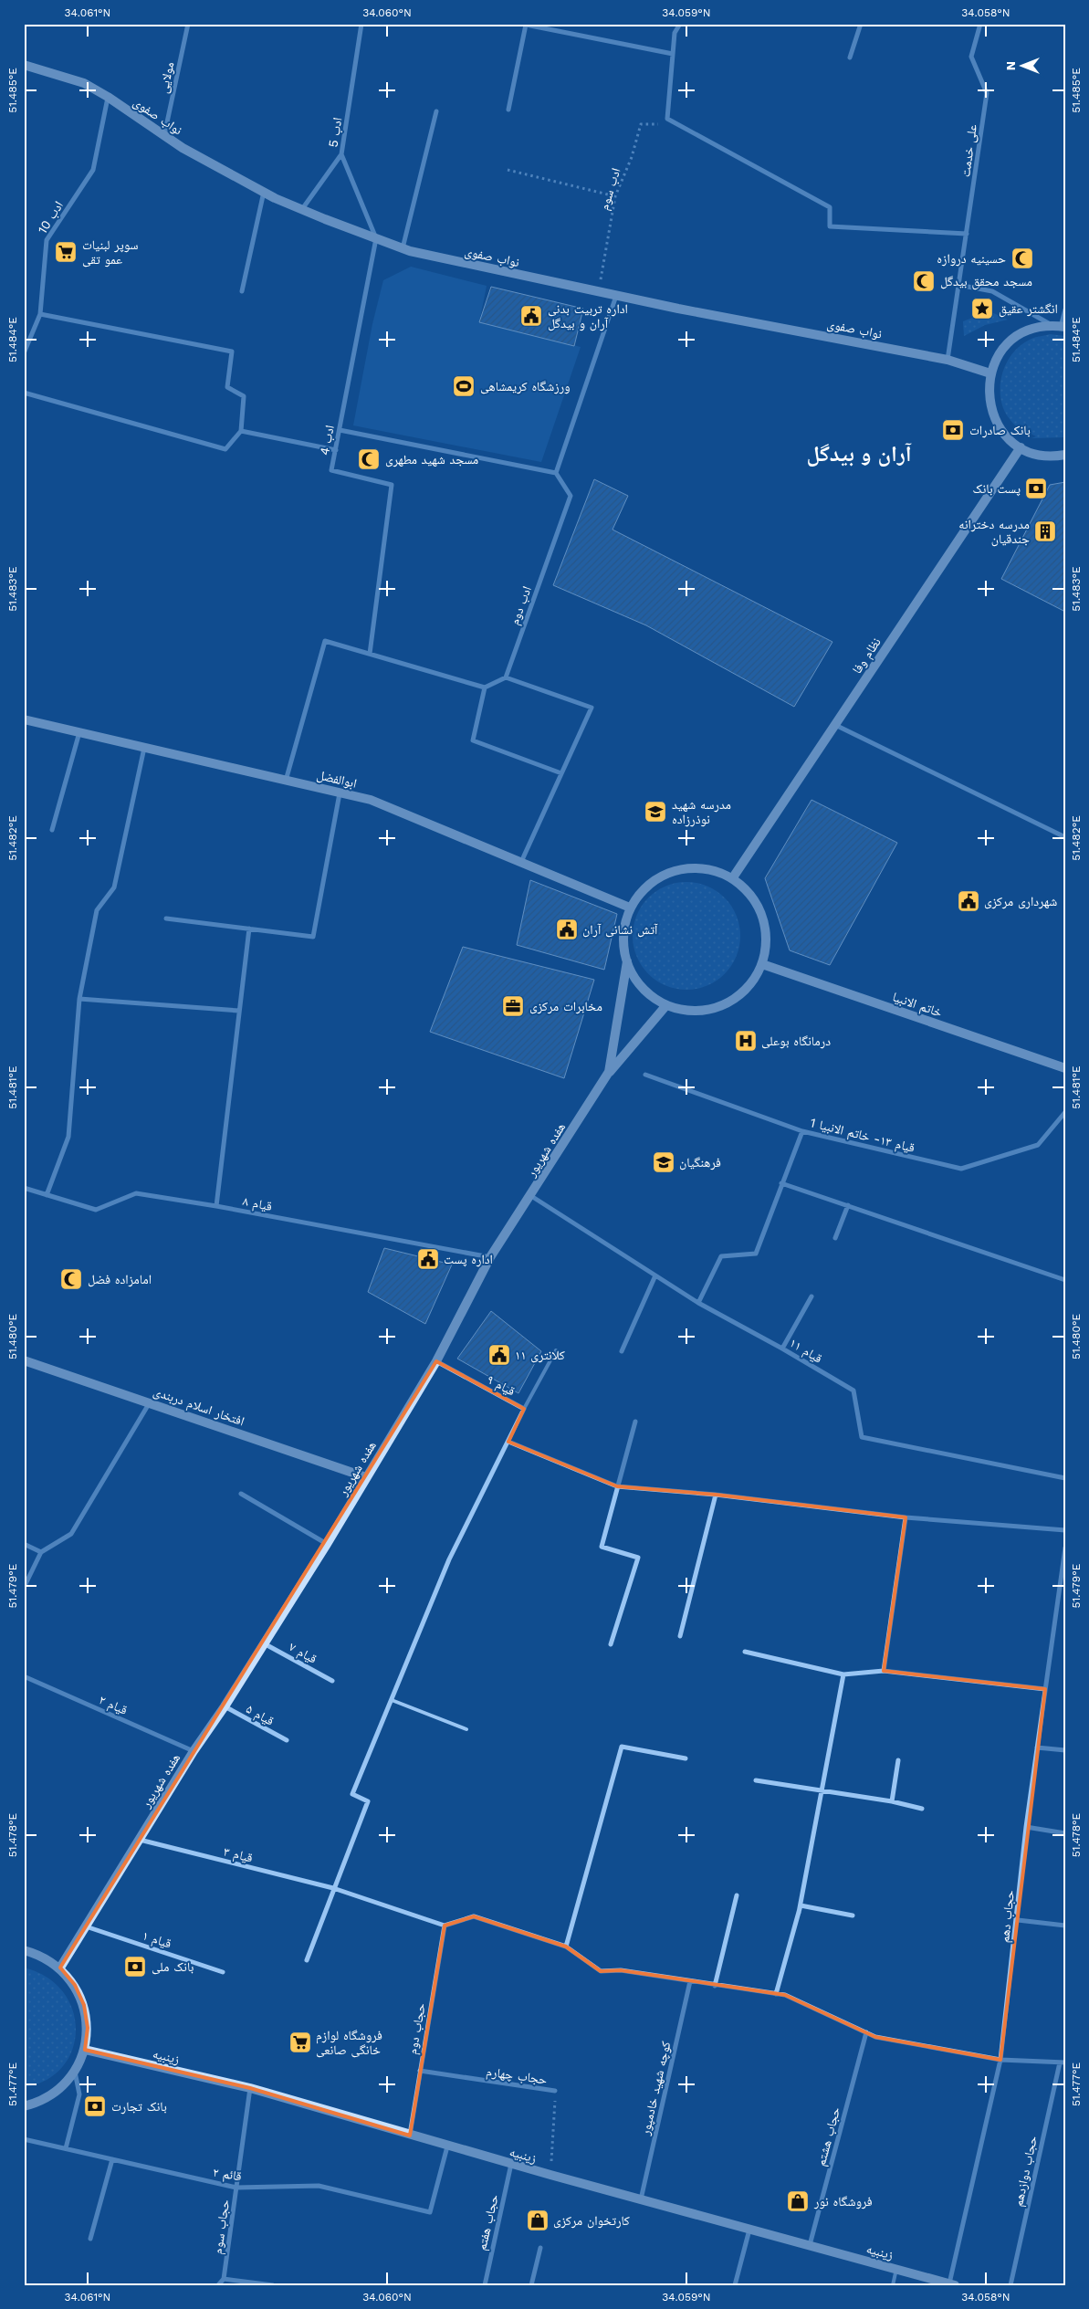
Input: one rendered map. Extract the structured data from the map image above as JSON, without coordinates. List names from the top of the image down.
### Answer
{
  "streets": {
    "main road": [
      "نواب صفوی",
      "نظام وفا",
      "ابوالفضل",
      "خاتم الانبیا",
      "هفده شهریور",
      "افتخار اسلام دربندی",
      "زینبیه"
    ],
    "street": [
      "مولایی",
      "ادب 5",
      "علی خدمت",
      "ادب 10",
      "ادب 4",
      "ادب دوم",
      "قیام ۱۳- خاتم الانبیا 1",
      "قیام ۸",
      "قیام ۱۱",
      "قیام ۹",
      "قیام ۷",
      "قیام ۲",
      "قیام ۵",
      "قیام ۳",
      "حجاب دهم",
      "قیام ۱",
      "حجاب دوم",
      "حجاب چهارم",
      "کوچه شهید خادمپور",
      "حجاب هشتم",
      "حجاب دوازدهم",
      "قائم ۲",
      "حجاب هفتم",
      "حجاب سوم"
    ],
    "path": ["ادب سوم"]
  },
  "crossings": [
    ["مولایی", "نواب صفوی"],
    ["نواب صفوی", "ادب 5"],
    ["نواب صفوی", "علی خدمت"],
    ["نواب صفوی", "ادب سوم"],
    ["نواب صفوی", "ادب 10"],
    ["نواب صفوی", "ادب 4"],
    ["ادب 5", "ادب 4"],
    ["نظام وفا", "ابوالفضل"],
    ["نظام وفا", "خاتم الانبیا"],
    ["نظام وفا", "هفده شهریور"],
    ["ابوالفضل", "خاتم الانبیا"],
    ["ابوالفضل", "هفده شهریور"],
    ["خاتم الانبیا", "هفده شهریور"],
    ["هفده شهریور", "قیام ۸"],
    ["هفده شهریور", "قیام ۱۱"],
    ["هفده شهریور", "قیام ۹"],
    ["هفده شهریور", "افتخار اسلام دربندی"],
    ["هفده شهریور", "قیام ۷"],
    ["هفده شهریور", "قیام ۲"],
    ["هفده شهریور", "قیام ۵"],
    ["هفده شهریور", "قیام ۳"],
    ["هفده شهریور", "قیام ۱"],
    ["قیام ۹", "قیام ۳"],
    ["قیام ۳", "حجاب دوم"],
    ["حجاب دهم", "زینبیه"],
    ["حجاب دوم", "زینبیه"],
    ["حجاب دوم", "حجاب چهارم"],
    ["زینبیه", "حجاب چهارم"],
    ["زینبیه", "کوچه شهید خادمپور"],
    ["زینبیه", "حجاب هشتم"],
    ["زینبیه", "قائم ۲"],
    ["زینبیه", "حجاب هفتم"],
    ["زینبیه", "حجاب سوم"],
    ["قائم ۲", "حجاب سوم"]
  ],
  "districts": ["آران و بیدگل"],
  "places": {
    "supermarket": ["سوپر لبنیات عمو تقی", "فروشگاه لوازم خانگی صانعی"],
    "mosque": [
      "حسینیه دروازه",
      "مسجد محقق بیدگل",
      "مسجد شهید مطهری",
      "امامزاده فضل"
    ],
    "place": ["انگشتر عقیق"],
    "public building": [
      "اداره تربیت بدنی آران و بیدگل",
      "شهرداری مرکزی",
      "آتش نشانی آران",
      "اداره پست",
      "کلانتری ۱۱"
    ],
    "sports": ["ورزشگاه کریمشاهی"],
    "bank": [
      "بانک صادرات",
      "پست بانک",
      "بانک ملی",
      "بانک تجارت"
    ],
    "building": ["مدرسه دخترانه جندقیان"],
    "school or university": ["مدرسه شهید نوذرزاده", "فرهنگیان"],
    "office": ["مخابرات مرکزی"],
    "hospital": ["درمانگاه بوعلی"],
    "shop": ["فروشگاه نور", "کارتخوان مرکزی"]
  },
  "north": "left",
  "coordinates": [
    "34.061°N",
    "34.060°N",
    "34.059°N",
    "34.058°N",
    "51.485°E",
    "51.484°E",
    "51.483°E",
    "51.482°E",
    "51.481°E",
    "51.480°E",
    "51.479°E",
    "51.478°E",
    "51.477°E"
  ]
}
